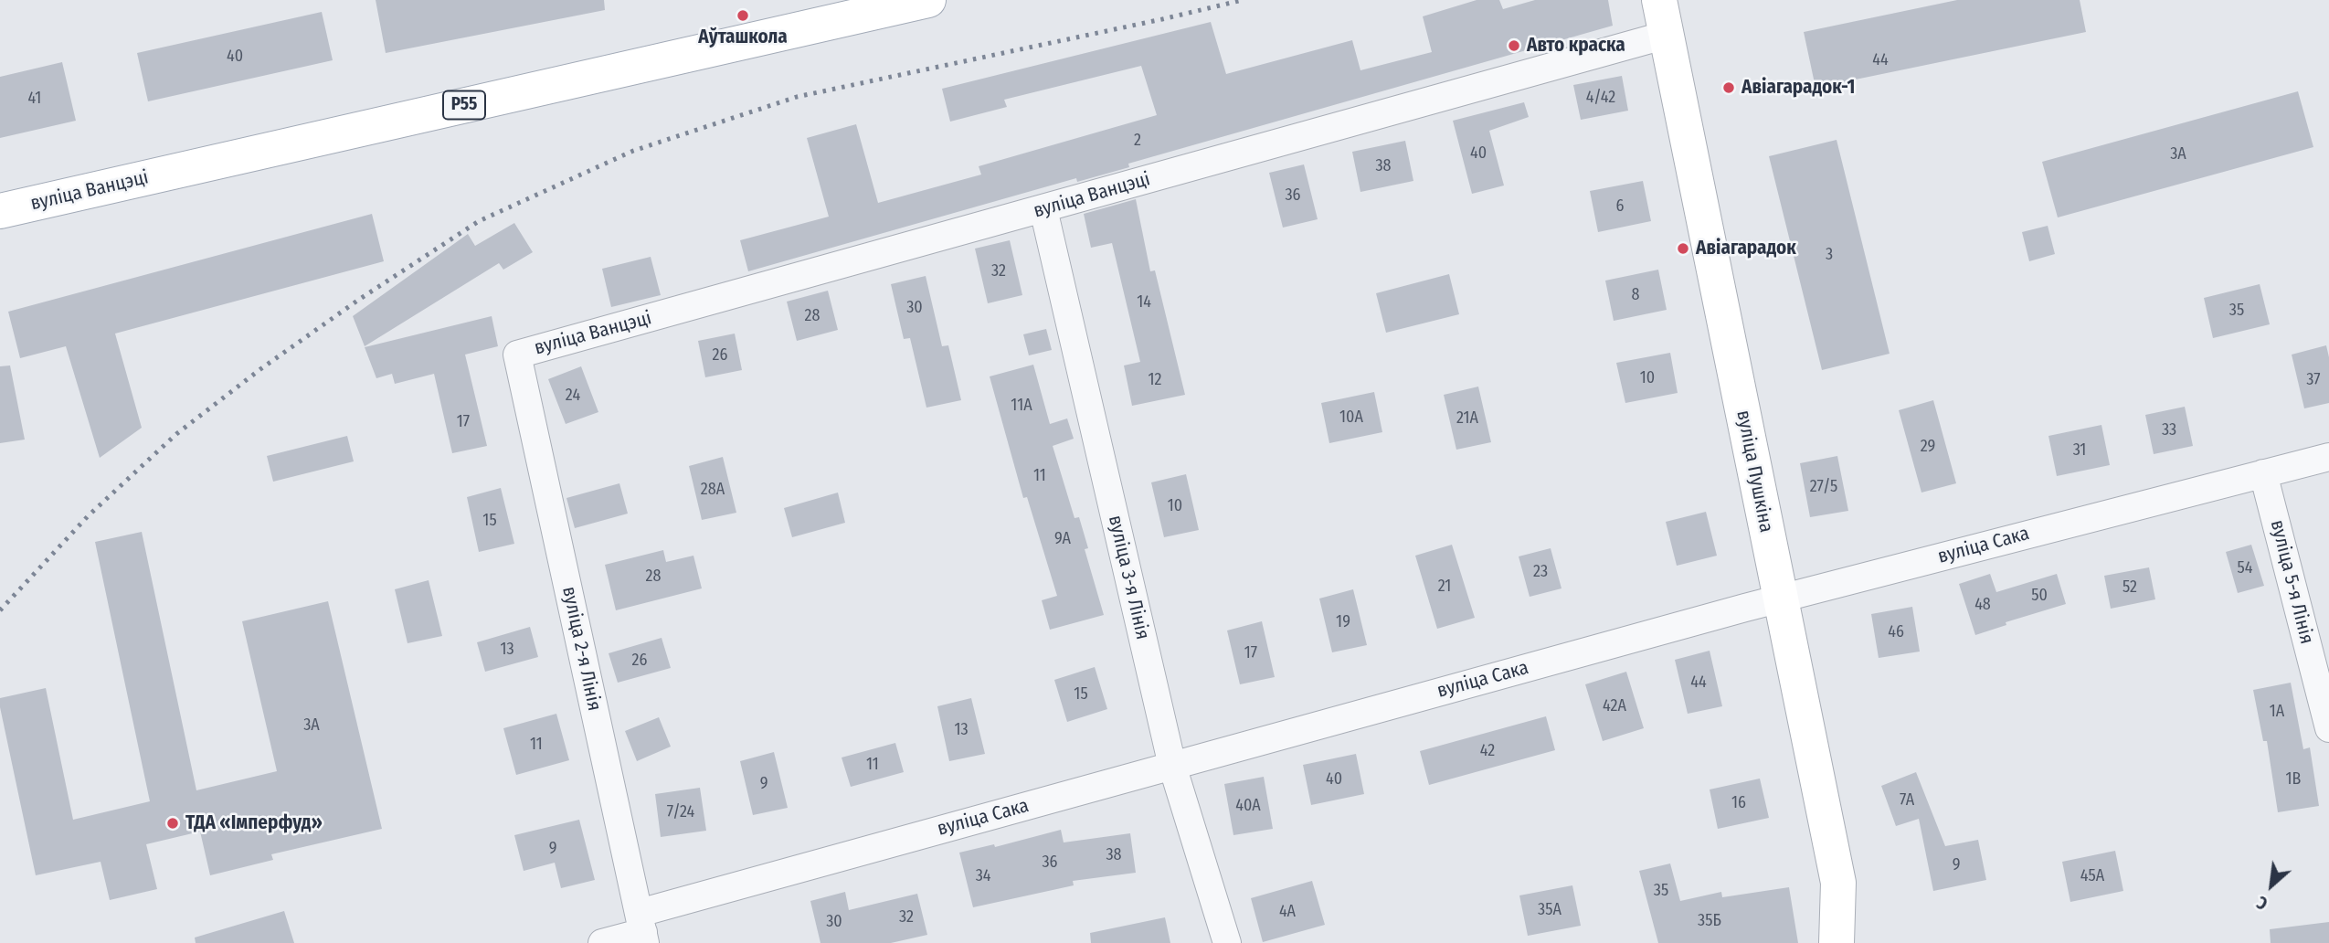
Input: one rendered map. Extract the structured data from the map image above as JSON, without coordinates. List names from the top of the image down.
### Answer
{
  "streets": {
    "main road": ["Р55", "вуліца Ванцэці", "вуліца Пушкіна"],
    "street": [
      "вуліца Сака",
      "вуліца 3-я Лінія",
      "вуліца 5-я Лінія",
      "вуліца 2-я Лінія"
    ]
  },
  "crossings": [
    ["вуліца Ванцэці", "вуліца Пушкіна"],
    ["вуліца Ванцэці", "вуліца 3-я Лінія"],
    ["вуліца Ванцэці", "вуліца 2-я Лінія"],
    ["вуліца Пушкіна", "вуліца Сака"],
    ["вуліца Сака", "вуліца 3-я Лінія"],
    ["вуліца Сака", "вуліца 5-я Лінія"],
    ["вуліца Сака", "вуліца 2-я Лінія"]
  ],
  "places": [
    "Аўташкола",
    "Авто краска",
    "Авіагарадок-1",
    "Авіагарадок",
    "ТДА «Імперфуд»"
  ],
  "house_numbers": [
    "40",
    "44",
    "4/42",
    "41",
    "2",
    "40",
    "3А",
    "38",
    "36",
    "6",
    "3",
    "32",
    "8",
    "14",
    "30",
    "35",
    "28",
    "26",
    "10",
    "12",
    "37",
    "24",
    "11А",
    "10А",
    "21А",
    "17",
    "33",
    "29",
    "31",
    "11",
    "27/5",
    "28А",
    "10",
    "15",
    "9А",
    "54",
    "23",
    "28",
    "21",
    "52",
    "50",
    "48",
    "19",
    "46",
    "13",
    "17",
    "26",
    "44",
    "15",
    "42А",
    "1А",
    "3А",
    "13",
    "11",
    "42",
    "11",
    "40",
    "1В",
    "9",
    "7А",
    "16",
    "40А",
    "7/24",
    "9",
    "38",
    "36",
    "9",
    "34",
    "45А",
    "35",
    "35А",
    "4А",
    "32",
    "35Б",
    "30"
  ],
  "north": "bottom left"
}
